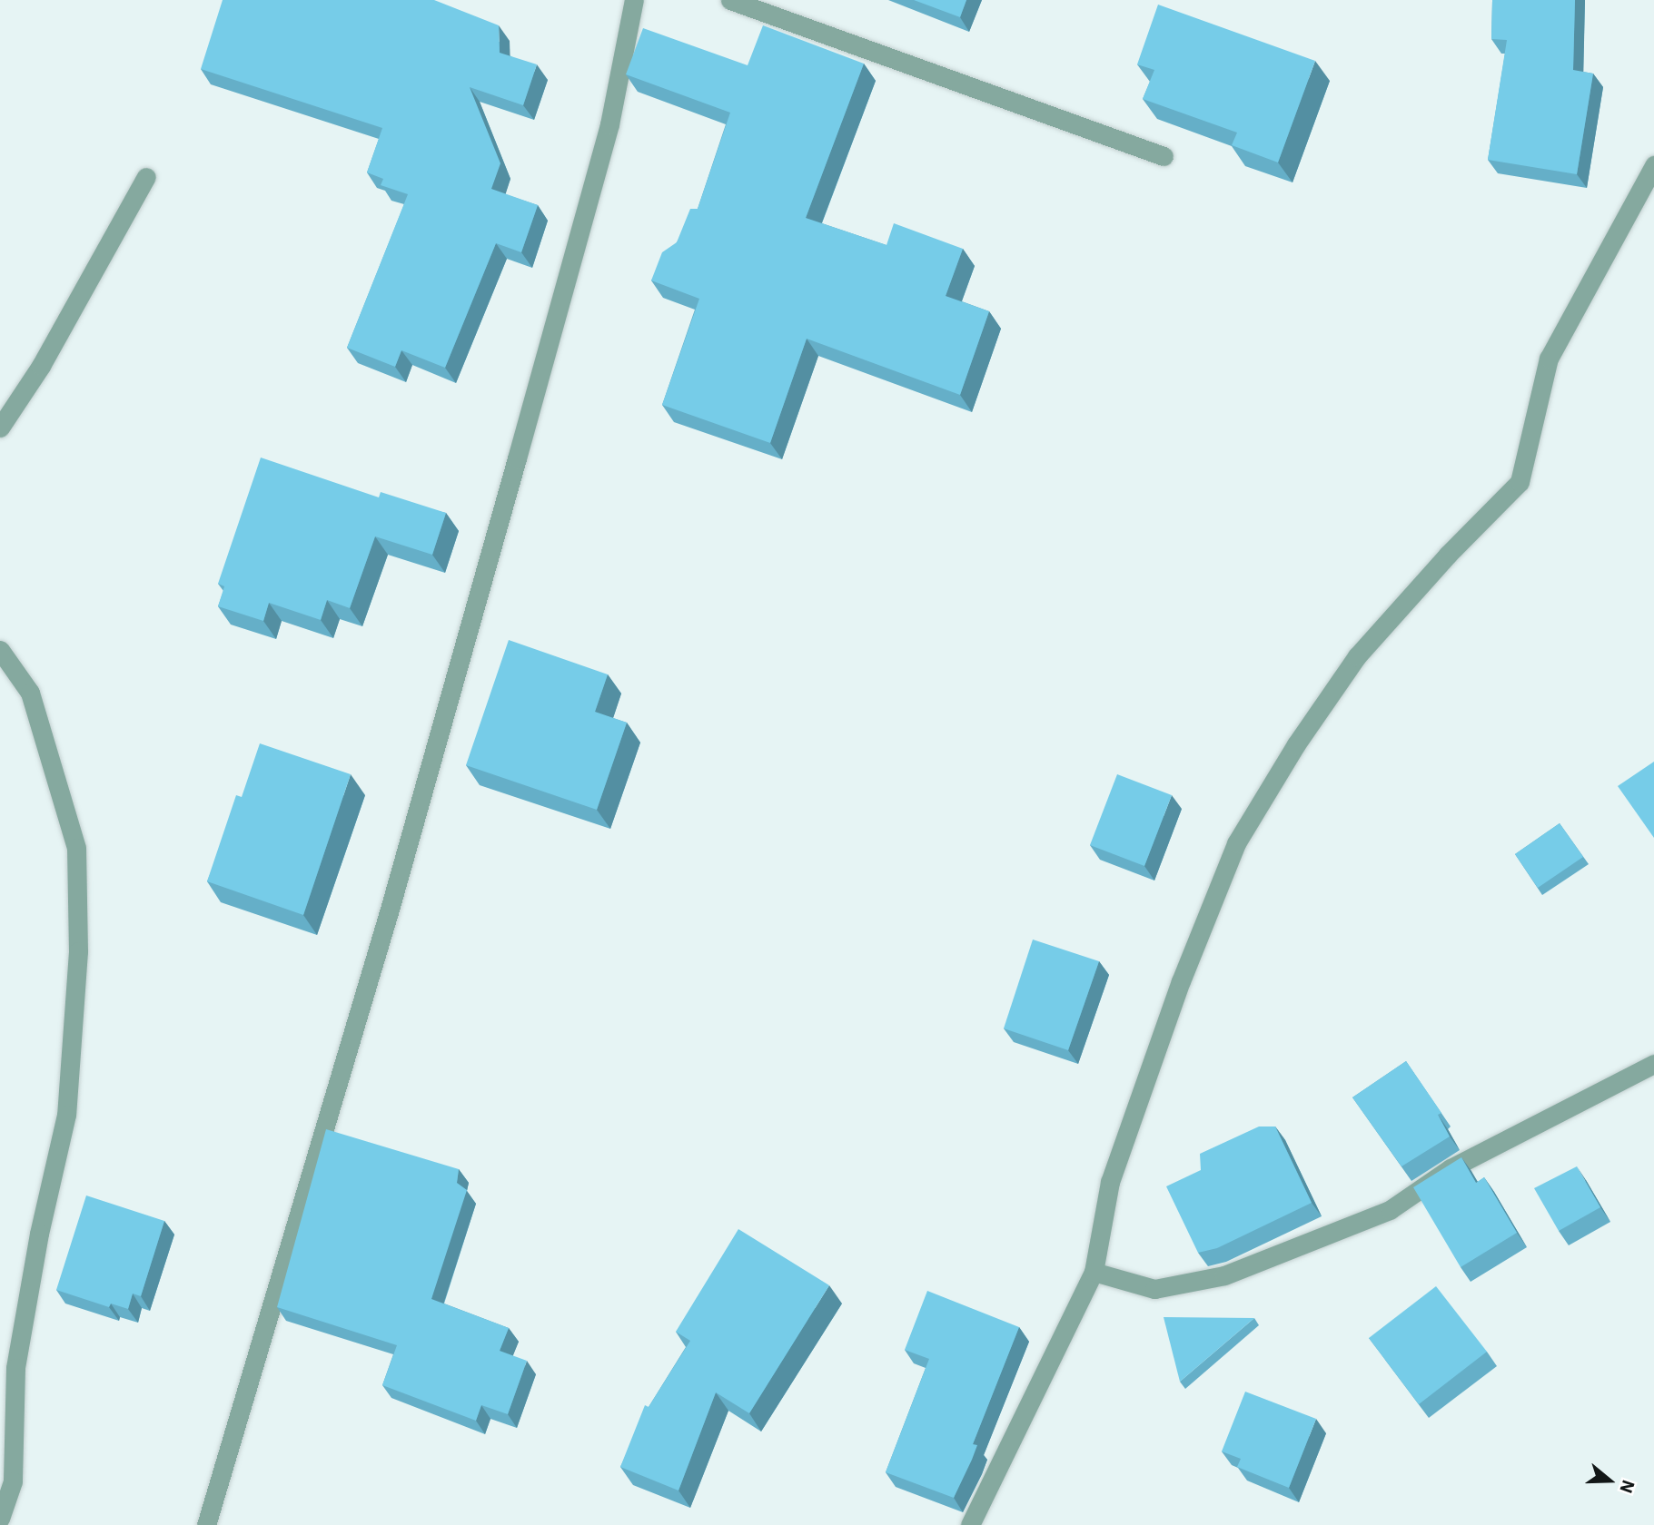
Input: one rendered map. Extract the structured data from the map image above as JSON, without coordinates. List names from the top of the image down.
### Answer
{
  "north": "right"
}
